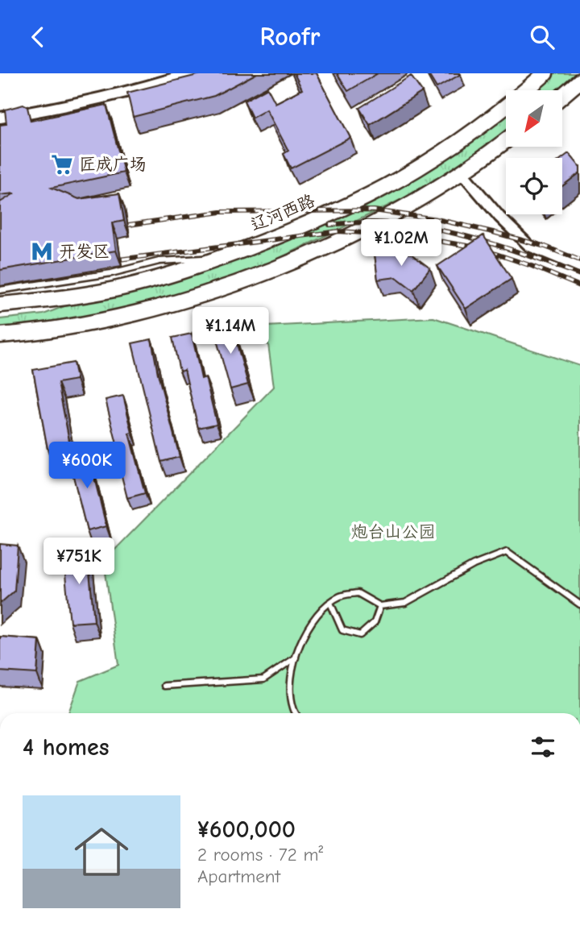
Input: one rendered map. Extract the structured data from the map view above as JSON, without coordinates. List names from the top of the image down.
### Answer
{
  "streets": {
    "main road": ["辽河西路"]
  },
  "parks": ["炮台山公园"],
  "places": {
    "supermarket": ["匠成广场"],
    "metro station": ["开发区"]
  },
  "north": "bottom left",
  "page": {
    "header": "Roofr",
    "price": [
      "¥1.02M",
      "¥1.14M",
      "¥600K",
      "¥751K"
    ],
    "heading": "4 homes",
    "list": [
      {
        "name": "¥600,000",
        "note": "2 rooms · 72 m² · Apartment"
      }
    ]
  }
}
